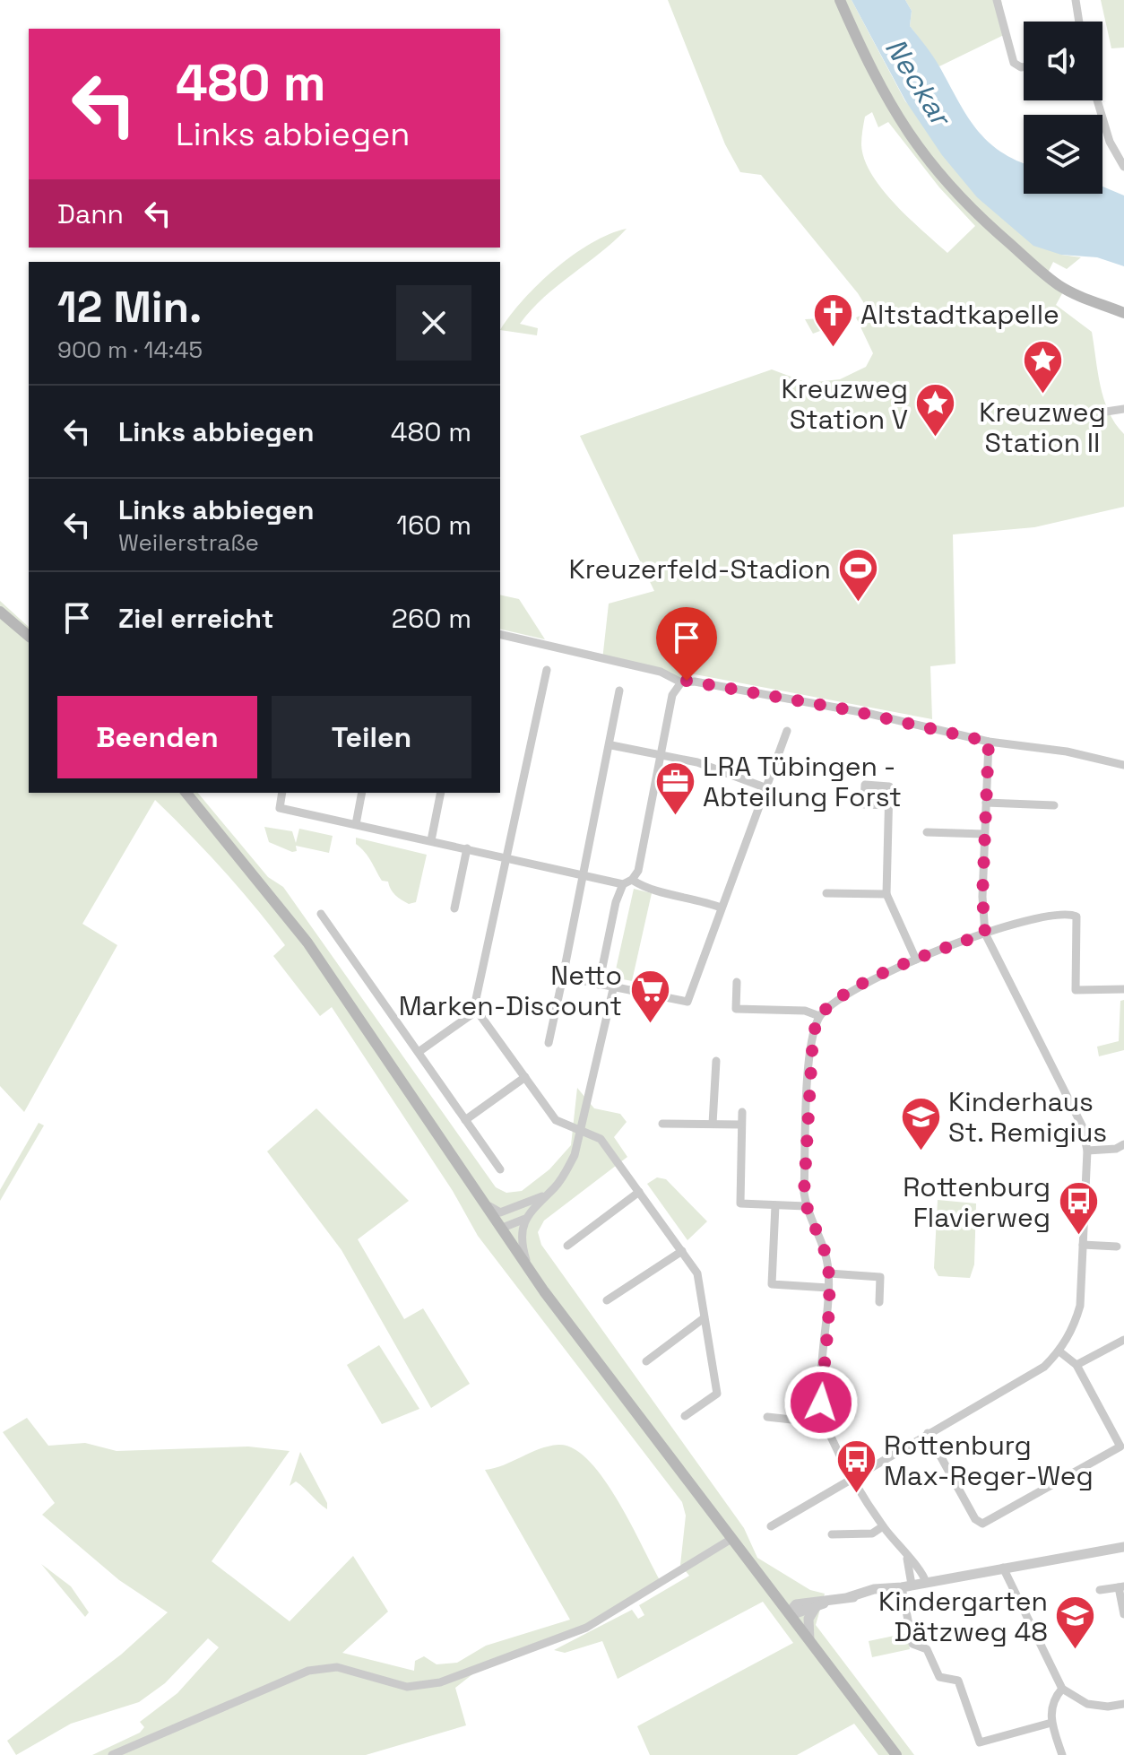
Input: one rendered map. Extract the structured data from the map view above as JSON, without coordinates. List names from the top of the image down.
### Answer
{
  "water": ["Neckar"],
  "places": {
    "church": ["Altstadtkapelle"],
    "place": ["Kreuzweg Station II", "Kreuzweg Station V"],
    "sports": ["Kreuzerfeld-Stadion"],
    "office": ["LRA Tübingen - Abteilung Forst"],
    "supermarket": ["Netto Marken-Discount"],
    "school or university": ["Kinderhaus St. Remigius", "Kindergarten Dätzweg 48"],
    "bus stop": ["Rottenburg Flavierweg", "Rottenburg Max-Reger-Weg"]
  },
  "page": {
    "turn": ["480 m", "Links abbiegen"],
    "then": "Dann",
    "heading": ["12 Min.", "900 m · 14:45"],
    "list": [
      {
        "name": "Links abbiegen",
        "value": "480 m"
      },
      {
        "name": "Links abbiegen",
        "note": "Weilerstraße",
        "value": "160 m"
      },
      {
        "name": "Ziel erreicht",
        "value": "260 m"
      }
    ],
    "buttons": ["Beenden", "Teilen"]
  }
}
